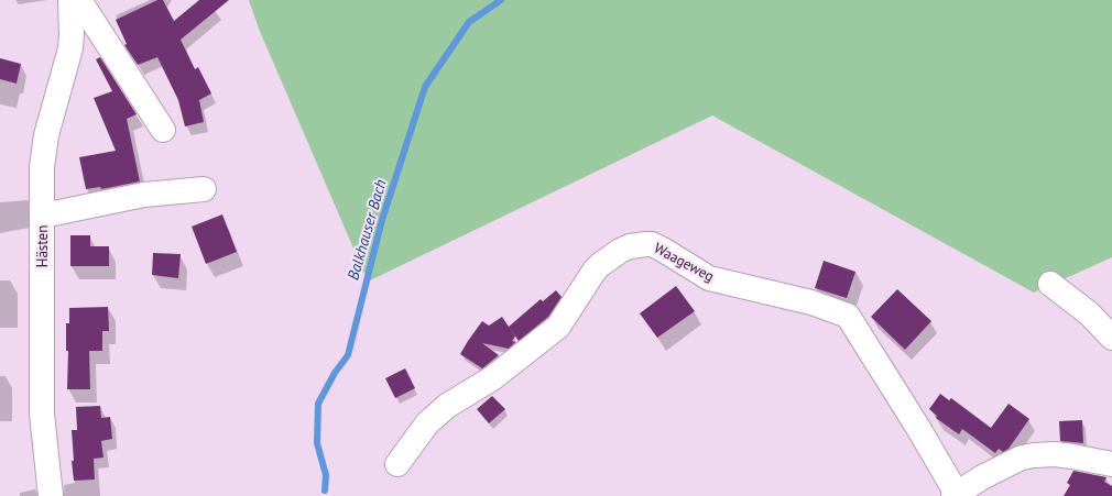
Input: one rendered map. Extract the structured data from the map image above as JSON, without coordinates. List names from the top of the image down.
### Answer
{
  "streets": {
    "street": ["Hästen", "Waageweg"]
  },
  "water": ["Balkhauser Bach"]
}
